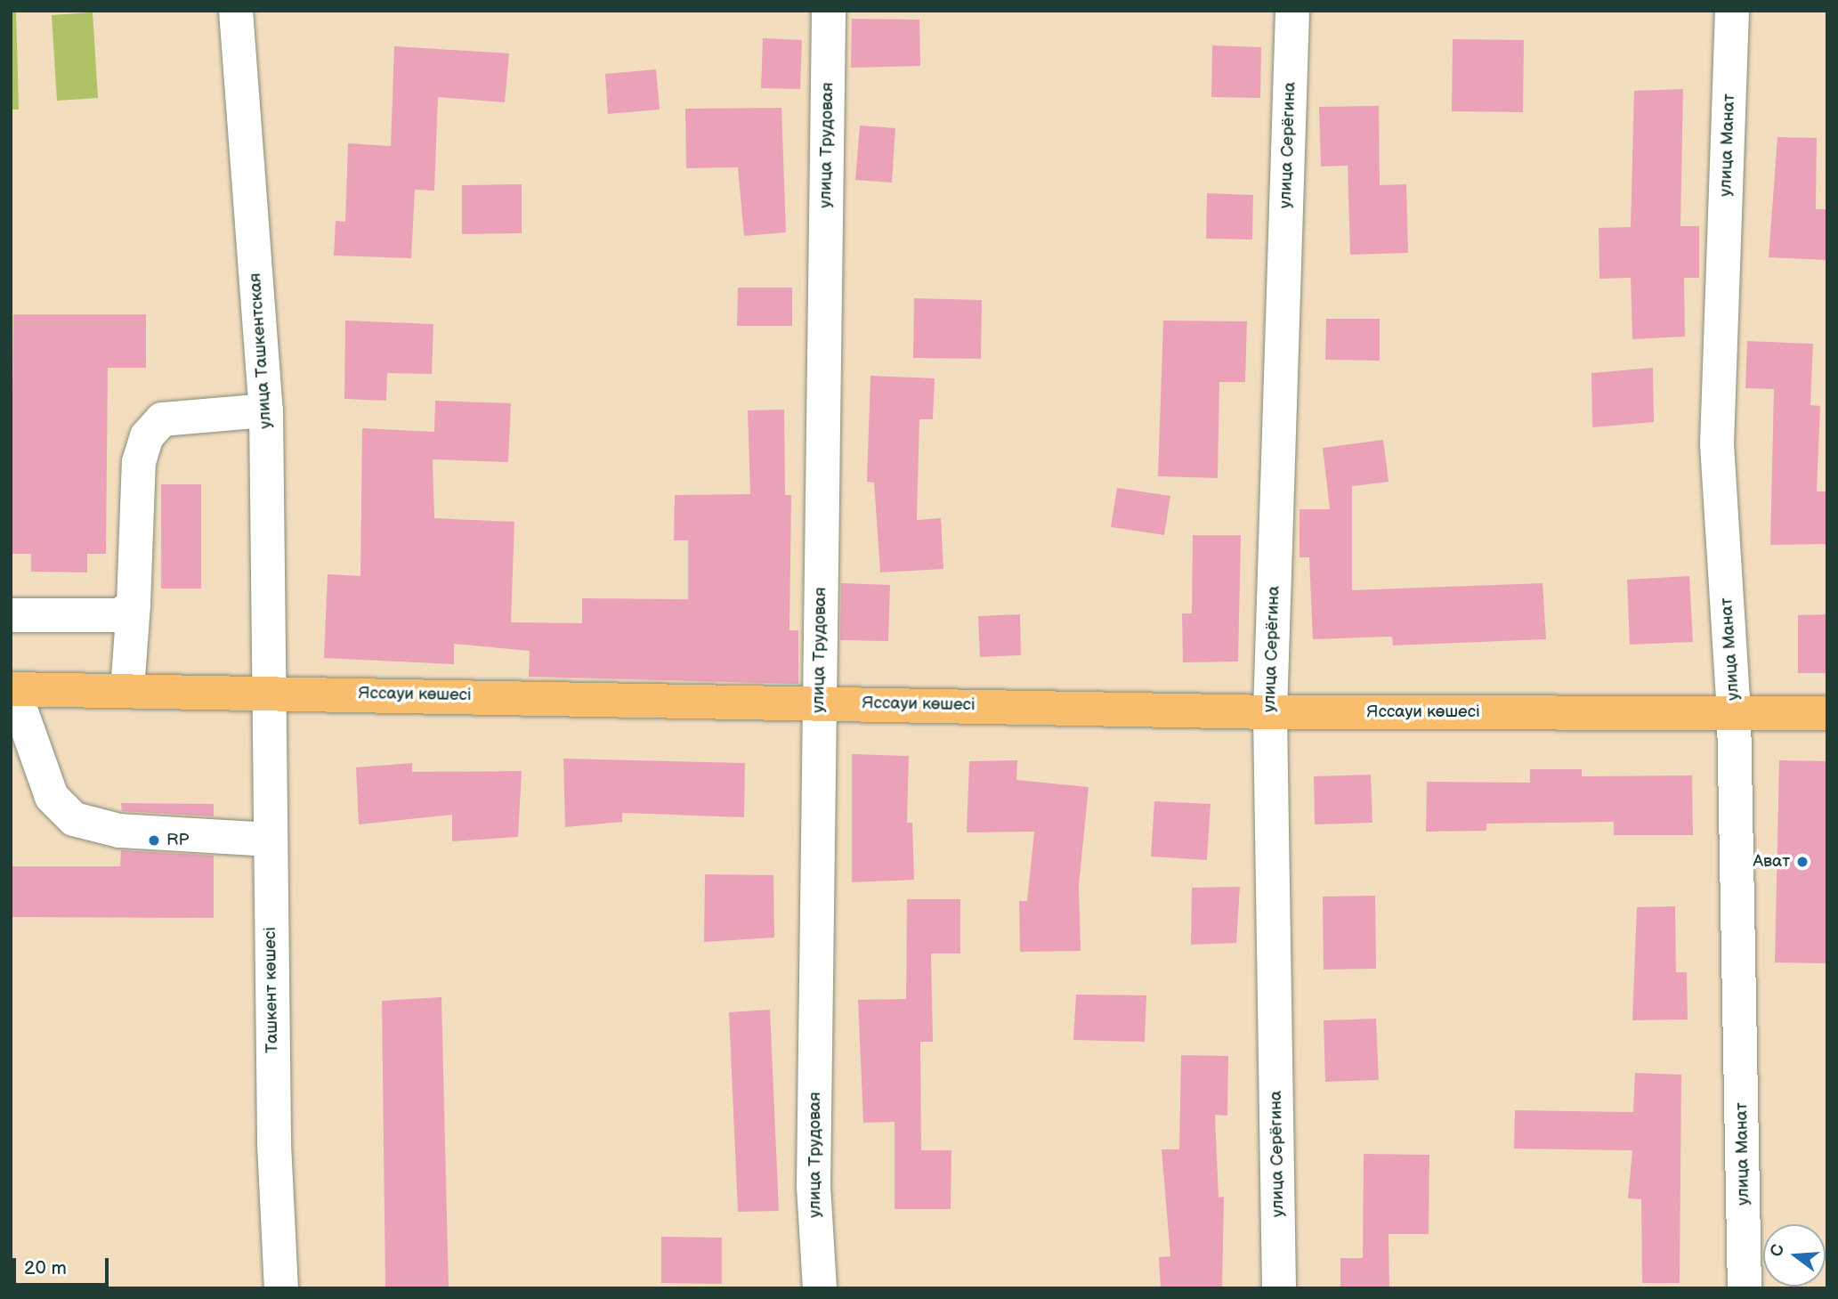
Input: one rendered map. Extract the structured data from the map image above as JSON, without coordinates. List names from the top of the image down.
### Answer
{
  "streets": {
    "main road": ["Яссауи көшесі"],
    "street": [
      "улица Трудовая",
      "улица Серёгина",
      "улица Манат",
      "улица Ташкентская",
      "Ташкент көшесі"
    ]
  },
  "crossings": [
    ["улица Трудовая", "Яссауи көшесі"],
    ["улица Серёгина", "Яссауи көшесі"],
    ["улица Манат", "Яссауи көшесі"],
    ["улица Ташкентская", "Яссауи көшесі"],
    ["улица Ташкентская", "Ташкент көшесі"],
    ["Яссауи көшесі", "Ташкент көшесі"]
  ],
  "places": ["RP", "Ават"],
  "scale_bar": "20 m",
  "north": "left"
}
